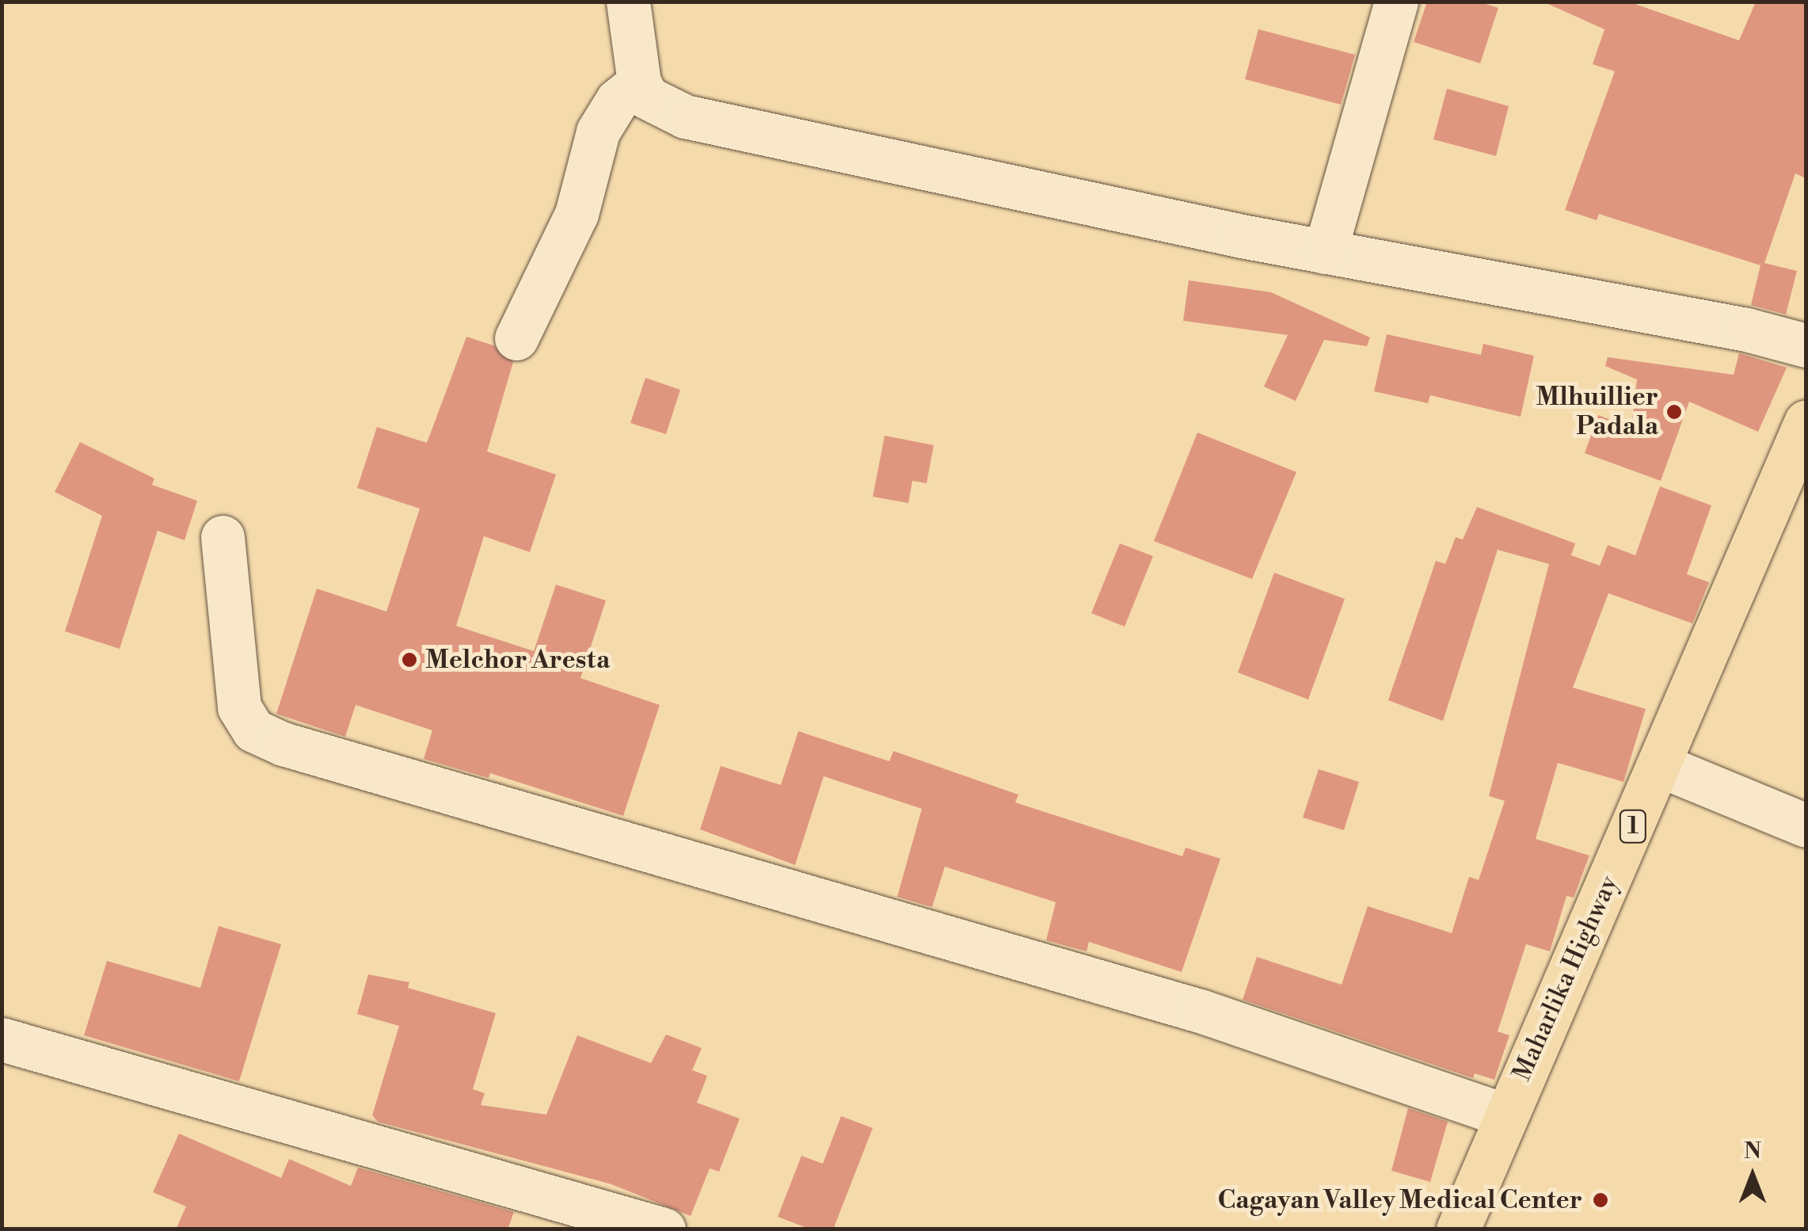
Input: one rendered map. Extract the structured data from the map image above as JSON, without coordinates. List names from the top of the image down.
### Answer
{
  "streets": {
    "highway": ["1", "Maharlika Highway"]
  },
  "places": ["Mlhuillier Padala", "Melchor Aresta", "Cagayan Valley Medical Center"],
  "north": "top"
}
